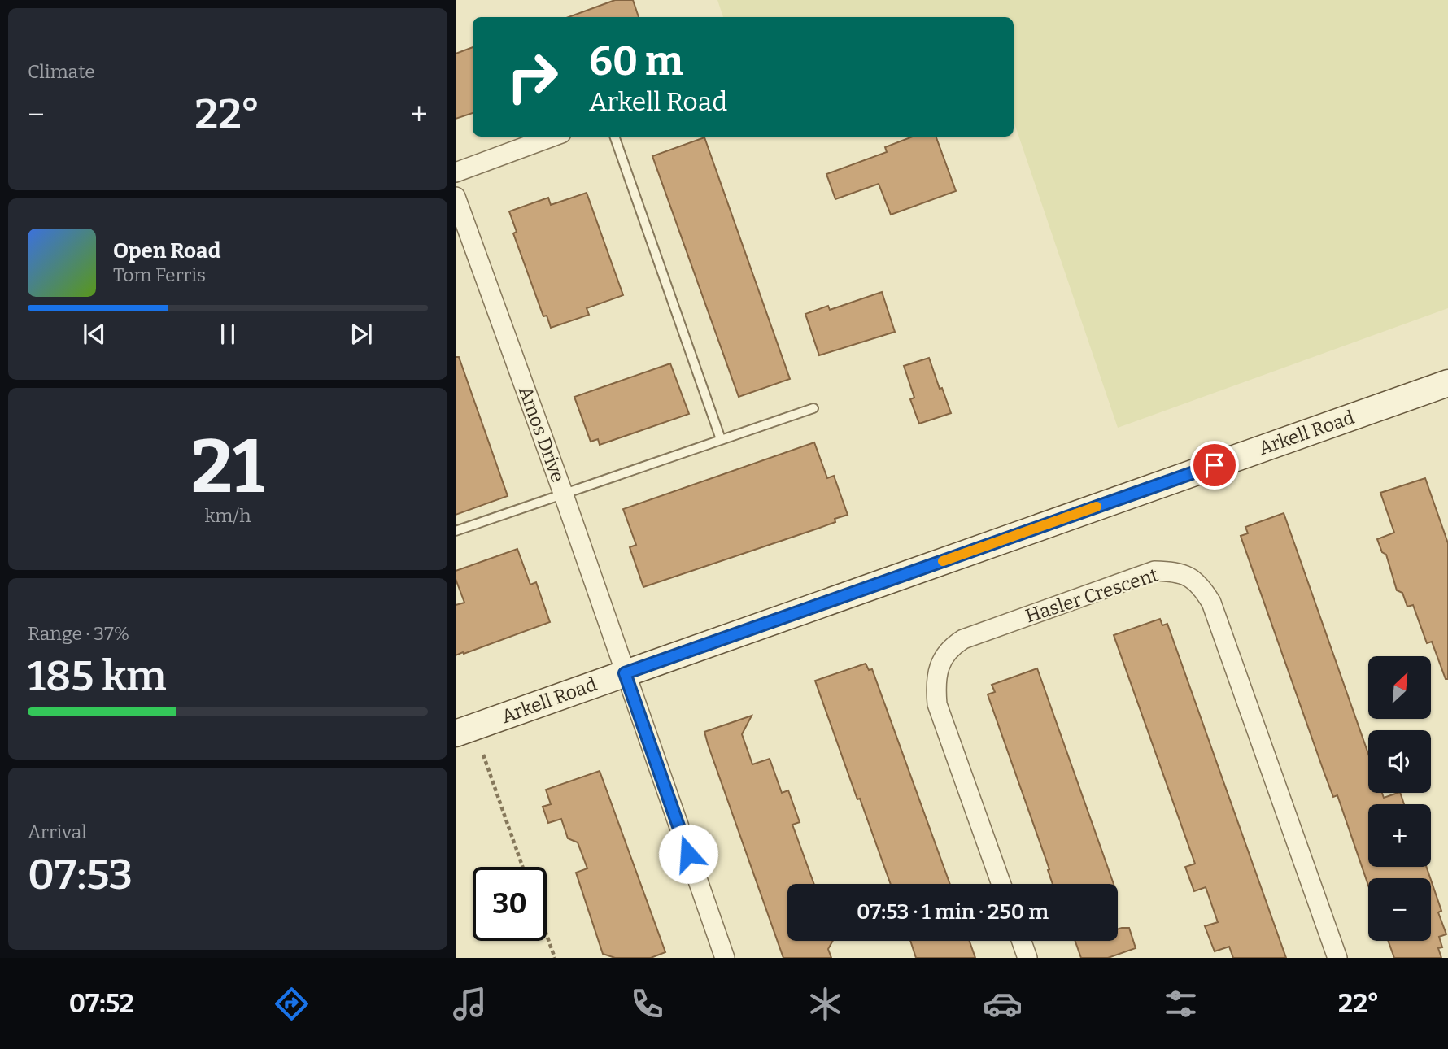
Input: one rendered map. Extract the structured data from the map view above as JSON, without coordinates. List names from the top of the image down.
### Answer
{
  "streets": {
    "main road": ["Arkell Road"],
    "street": ["Amos Drive", "Hasler Crescent"]
  },
  "crossings": [
    ["Arkell Road", "Amos Drive"]
  ],
  "north": "top right",
  "page": {
    "tile": [
      "Climate",
      ["21", "km/h"],
      ["Range · 37%", "185 km"],
      ["Arrival", "07:53"]
    ],
    "turn": ["60 m", "Arkell Road"],
    "heat": ["−", "22°", "+"],
    "song": ["Open Road", "Tom Ferris"],
    "map_buttons": ["+", "−"],
    "limit": "30",
    "trip": "07:53 · 1 min · 250 m",
    "tabs": ["07:52", "22°"]
  }
}
